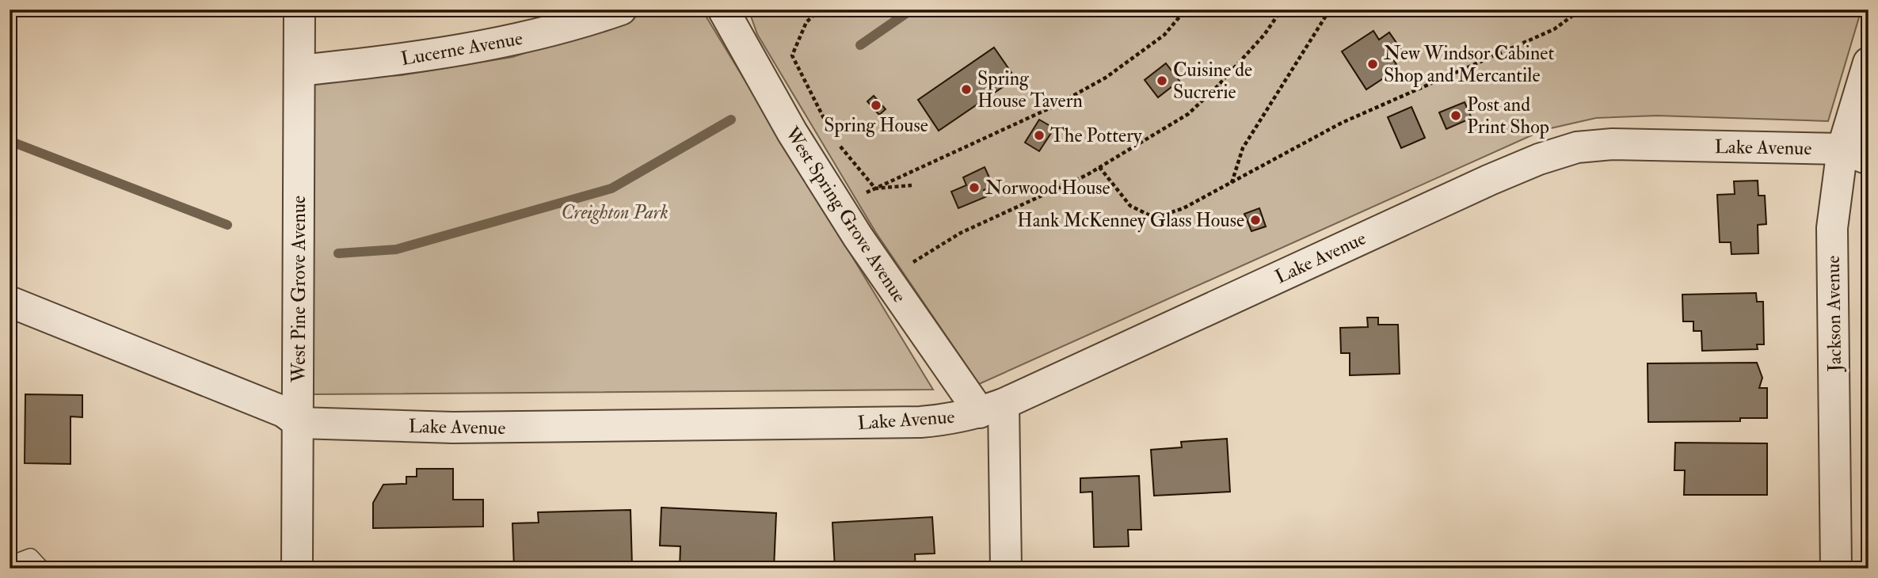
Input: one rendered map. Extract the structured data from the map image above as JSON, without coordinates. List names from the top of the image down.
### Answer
{
  "streets": {
    "street": [
      "Lucerne Avenue",
      "Lake Avenue",
      "West Spring Grove Avenue",
      "West Pine Grove Avenue",
      "Jackson Avenue"
    ]
  },
  "crossings": [
    ["Lucerne Avenue", "West Pine Grove Avenue"],
    ["Lake Avenue", "West Spring Grove Avenue"],
    ["Lake Avenue", "West Pine Grove Avenue"],
    ["Lake Avenue", "Jackson Avenue"]
  ],
  "parks": ["Creighton Park"],
  "places": [
    "New Windsor Cabinet Shop and Mercantile",
    "Cuisine de Sucrerie",
    "Spring House Tavern",
    "Spring House",
    "Post and Print Shop",
    "The Pottery",
    "Norwood House",
    "Hank McKenney Glass House"
  ]
}
